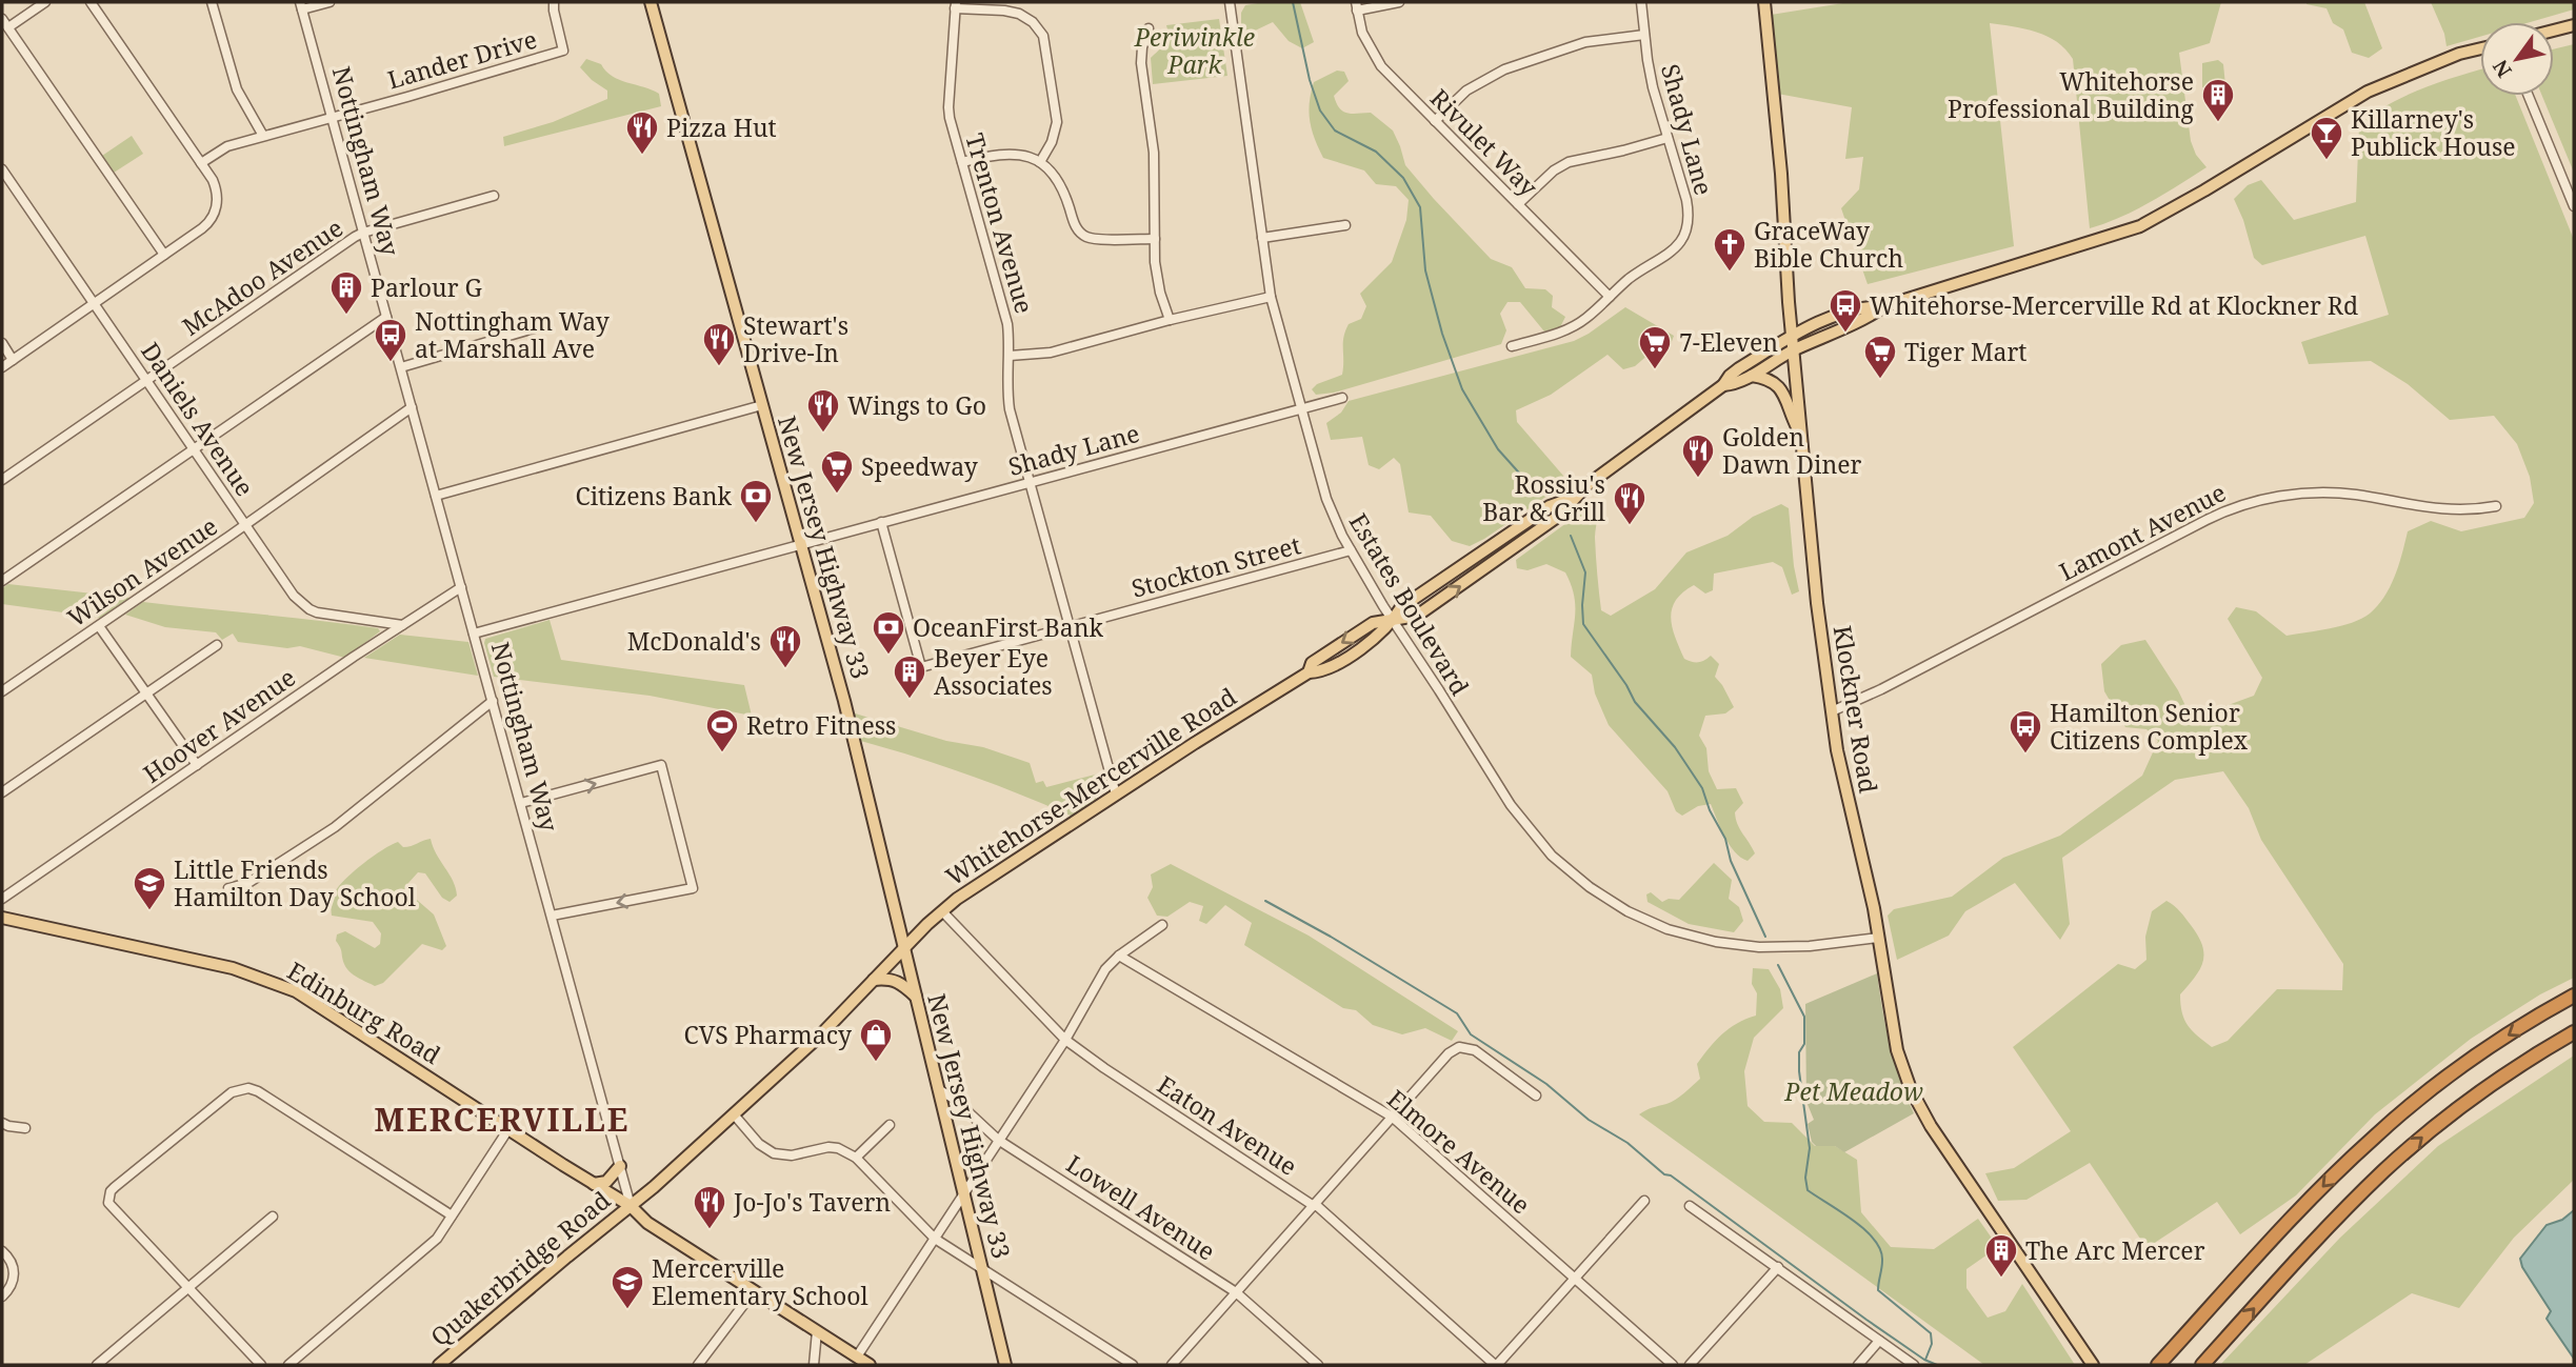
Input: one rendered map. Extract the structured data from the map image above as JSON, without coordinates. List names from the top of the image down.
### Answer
{
  "streets": {
    "main road": [
      "New Jersey Highway 33",
      "Klockner Road",
      "Whitehorse-Mercerville Road",
      "Edinburg Road",
      "Quakerbridge Road"
    ],
    "street": [
      "Lander Drive",
      "Shady Lane",
      "Rivulet Way",
      "Nottingham Way",
      "Trenton Avenue",
      "McAdoo Avenue",
      "Daniels Avenue",
      "Lamont Avenue",
      "Stockton Street",
      "Wilson Avenue",
      "Estates Boulevard",
      "Hoover Avenue",
      "Eaton Avenue",
      "Elmore Avenue",
      "Lowell Avenue"
    ]
  },
  "crossings": [
    ["Lander Drive", "Nottingham Way"],
    ["Shady Lane", "Rivulet Way"],
    ["Shady Lane", "Nottingham Way"],
    ["Shady Lane", "Trenton Avenue"],
    ["Shady Lane", "New Jersey Highway 33"],
    ["Shady Lane", "Stockton Street"],
    ["Shady Lane", "Estates Boulevard"],
    ["Nottingham Way", "McAdoo Avenue"],
    ["Nottingham Way", "Wilson Avenue"],
    ["Nottingham Way", "Hoover Avenue"],
    ["Nottingham Way", "Edinburg Road"],
    ["Nottingham Way", "Quakerbridge Road"],
    ["Trenton Avenue", "Stockton Street"],
    ["Trenton Avenue", "Whitehorse-Mercerville Road"],
    ["McAdoo Avenue", "Daniels Avenue"],
    ["Daniels Avenue", "Wilson Avenue"],
    ["Daniels Avenue", "Hoover Avenue"],
    ["Lamont Avenue", "Klockner Road"],
    ["New Jersey Highway 33", "Whitehorse-Mercerville Road"],
    ["New Jersey Highway 33", "Lowell Avenue"],
    ["Stockton Street", "Estates Boulevard"],
    ["Estates Boulevard", "Klockner Road"],
    ["Estates Boulevard", "Whitehorse-Mercerville Road"],
    ["Klockner Road", "Whitehorse-Mercerville Road"],
    ["Whitehorse-Mercerville Road", "Eaton Avenue"],
    ["Whitehorse-Mercerville Road", "Quakerbridge Road"],
    ["Edinburg Road", "Quakerbridge Road"]
  ],
  "districts": ["MERCERVILLE"],
  "parks": ["Periwinkle Park", "Pet Meadow"],
  "places": {
    "building": [
      "Whitehorse Professional Building",
      "Parlour G",
      "Beyer Eye Associates",
      "The Arc Mercer"
    ],
    "restaurant": [
      "Pizza Hut",
      "Stewart's Drive-In",
      "Wings to Go",
      "Golden Dawn Diner",
      "Rossiu's Bar & Grill",
      "McDonald's",
      "Jo-Jo's Tavern"
    ],
    "bar": ["Killarney's Publick House"],
    "church": ["GraceWay Bible Church"],
    "bus stop": ["Whitehorse-Mercerville Rd at Klockner Rd", "Nottingham Way at Marshall Ave", "Hamilton Senior Citizens Complex"],
    "supermarket": ["7-Eleven", "Tiger Mart", "Speedway"],
    "bank": ["Citizens Bank", "OceanFirst Bank"],
    "sports": ["Retro Fitness"],
    "school or university": ["Little Friends Hamilton Day School", "Mercerville Elementary School"],
    "shop": ["CVS Pharmacy"]
  },
  "north": "bottom left"
}
